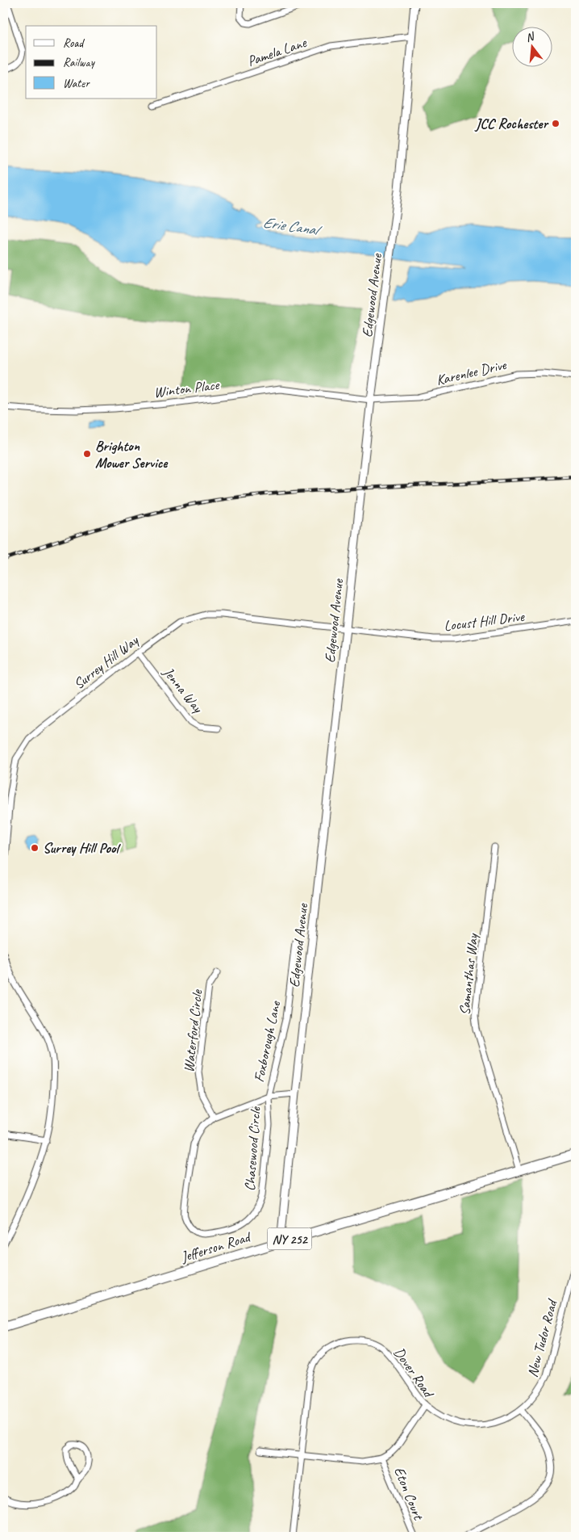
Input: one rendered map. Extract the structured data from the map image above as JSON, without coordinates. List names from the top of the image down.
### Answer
{
  "streets": {
    "main road": ["NY 252", "Jefferson Road"],
    "street": [
      "Pamela Lane",
      "Edgewood Avenue",
      "Karenlee Drive",
      "Winton Place",
      "Locust Hill Drive",
      "Surrey Hill Way",
      "Jenna Way",
      "Samanthas Way",
      "Waterford Circle",
      "Foxborough Lane",
      "Chasewood Circle",
      "New Tudor Road",
      "Dover Road",
      "Eton Court"
    ]
  },
  "crossings": [
    ["Pamela Lane", "Edgewood Avenue"],
    ["Edgewood Avenue", "Karenlee Drive"],
    ["Edgewood Avenue", "Winton Place"],
    ["Edgewood Avenue", "Locust Hill Drive"],
    ["Edgewood Avenue", "Surrey Hill Way"],
    ["Edgewood Avenue", "Foxborough Lane"],
    ["Edgewood Avenue", "Jefferson Road"],
    ["Karenlee Drive", "Winton Place"],
    ["Locust Hill Drive", "Surrey Hill Way"],
    ["Surrey Hill Way", "Jenna Way"],
    ["Samanthas Way", "Jefferson Road"],
    ["Waterford Circle", "Chasewood Circle"],
    ["Foxborough Lane", "Chasewood Circle"],
    ["New Tudor Road", "Dover Road"],
    ["New Tudor Road", "Eton Court"],
    ["Dover Road", "Eton Court"]
  ],
  "water": ["Erie Canal"],
  "places": ["JCC Rochester", "Brighton Mower Service", "Surrey Hill Pool"],
  "legend": ["Road", "Railway", "Water"],
  "north": "top"
}
